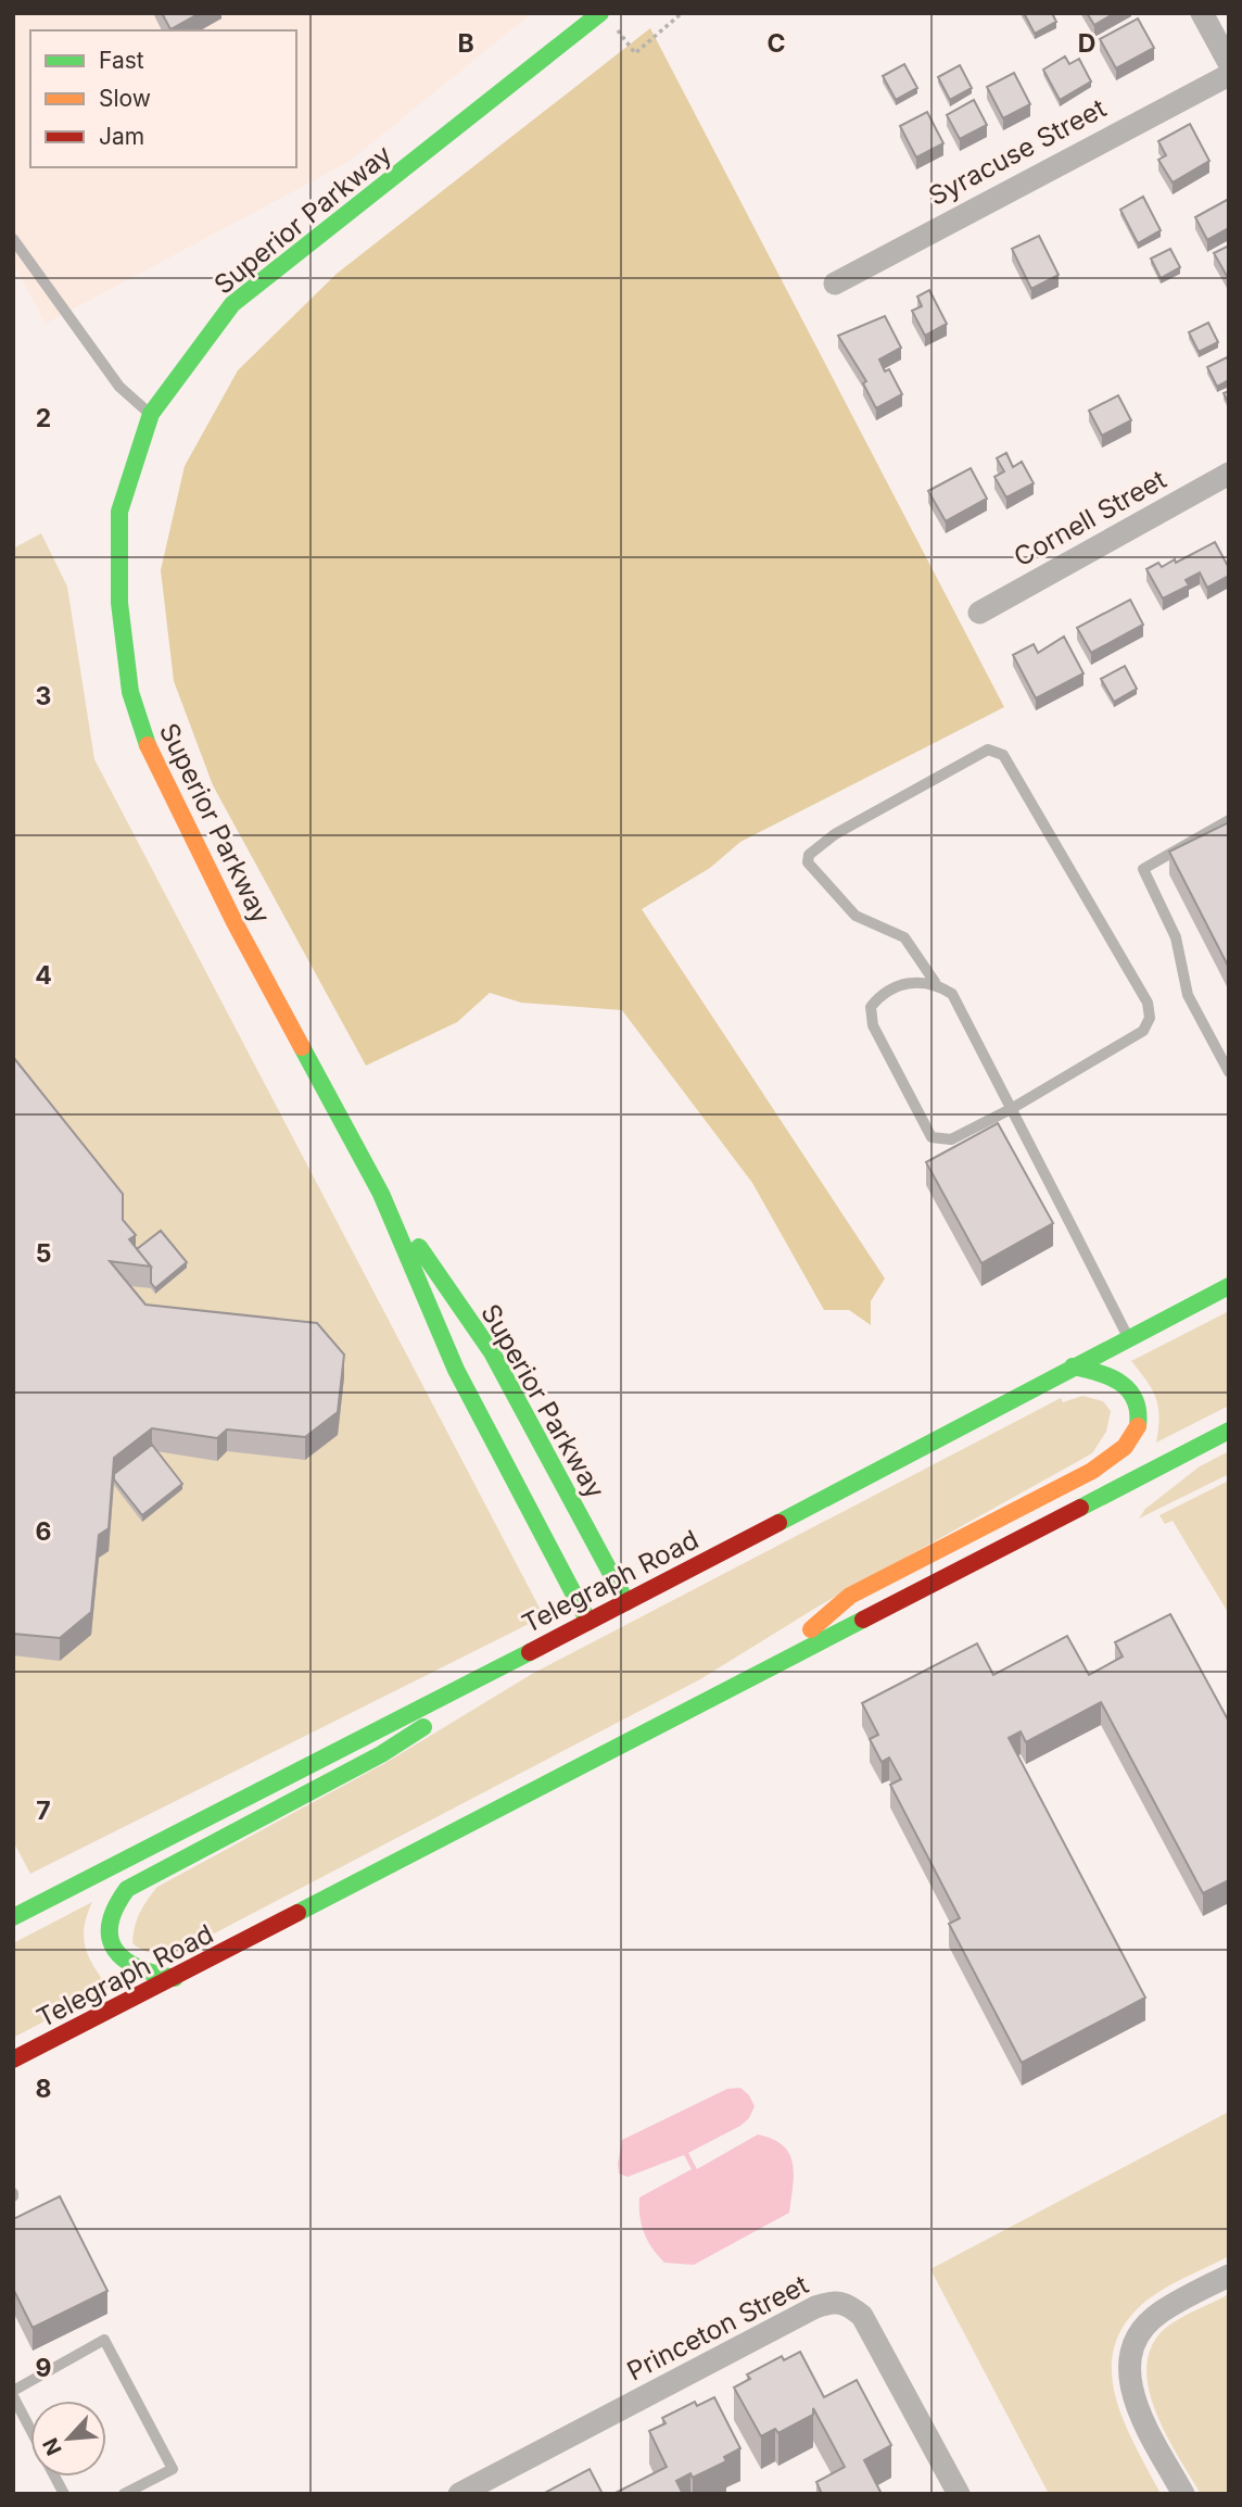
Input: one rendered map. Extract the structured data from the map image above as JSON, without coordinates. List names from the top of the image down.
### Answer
{
  "streets": {
    "main road": ["Superior Parkway", "Telegraph Road"],
    "street": ["Syracuse Street", "Cornell Street", "Princeton Street"]
  },
  "crossings": [
    ["Superior Parkway", "Telegraph Road"]
  ],
  "legend": ["Fast", "Slow", "Jam"],
  "north": "bottom left",
  "grid": {
    "columns": ["B", "C", "D"],
    "rows": [
      "2",
      "3",
      "4",
      "5",
      "6",
      "7",
      "8",
      "9"
    ]
  }
}
